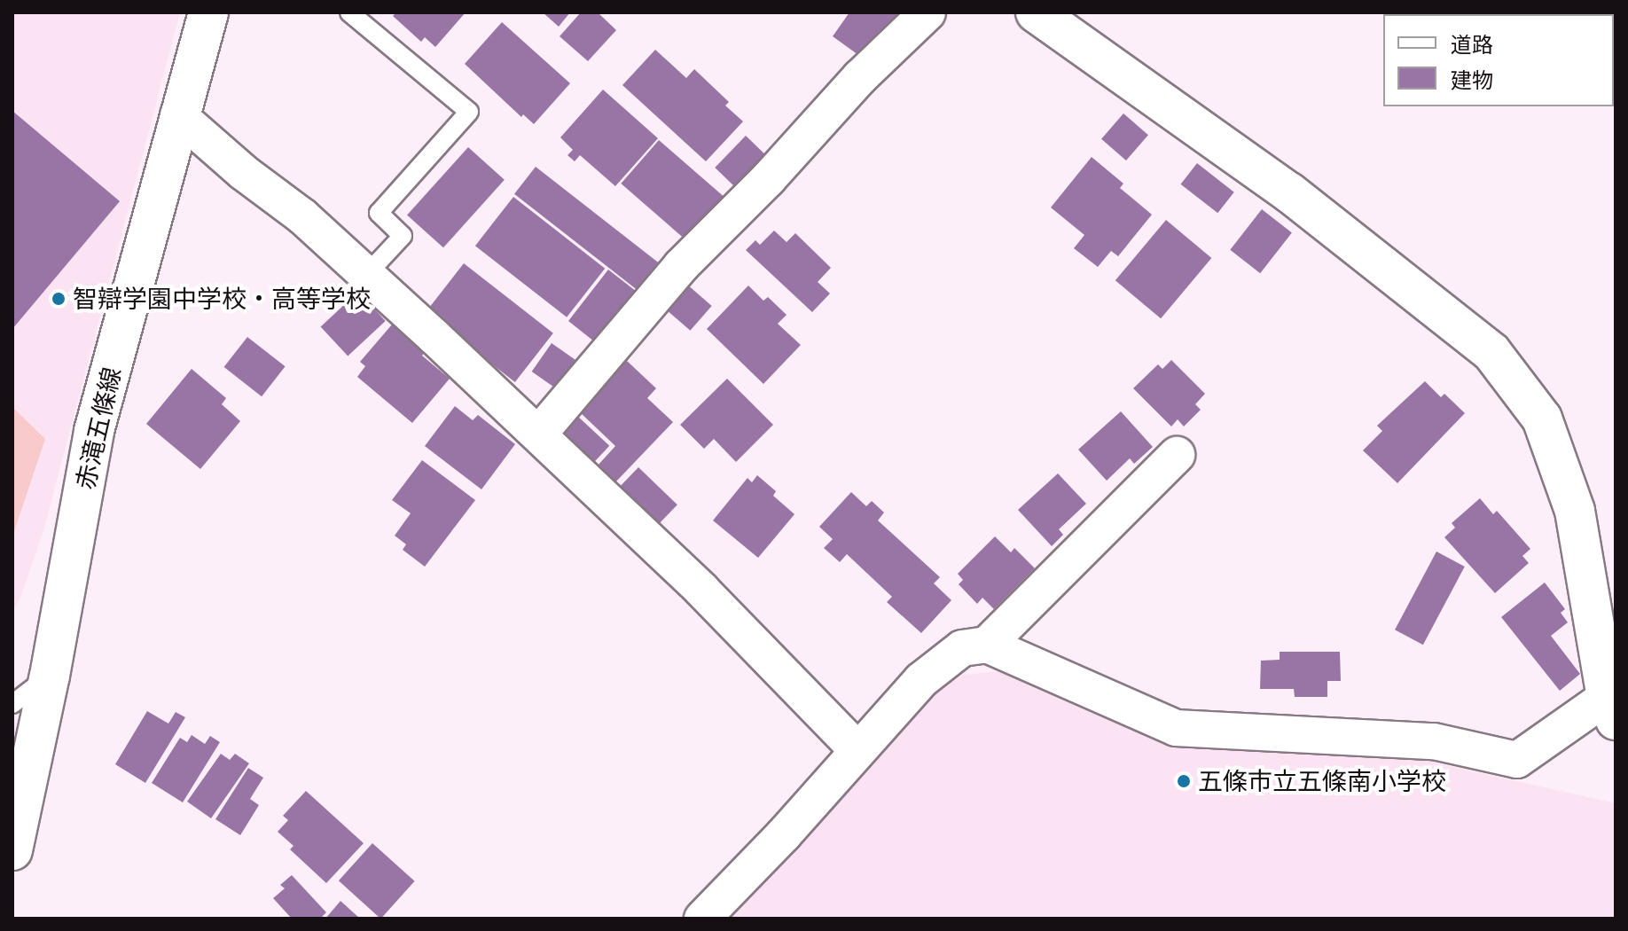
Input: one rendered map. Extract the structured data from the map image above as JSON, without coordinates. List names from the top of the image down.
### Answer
{
  "streets": {
    "street": ["赤滝五條線"]
  },
  "places": ["智辯学園中学校・高等学校", "五條市立五條南小学校"],
  "legend": ["道路", "建物"]
}
